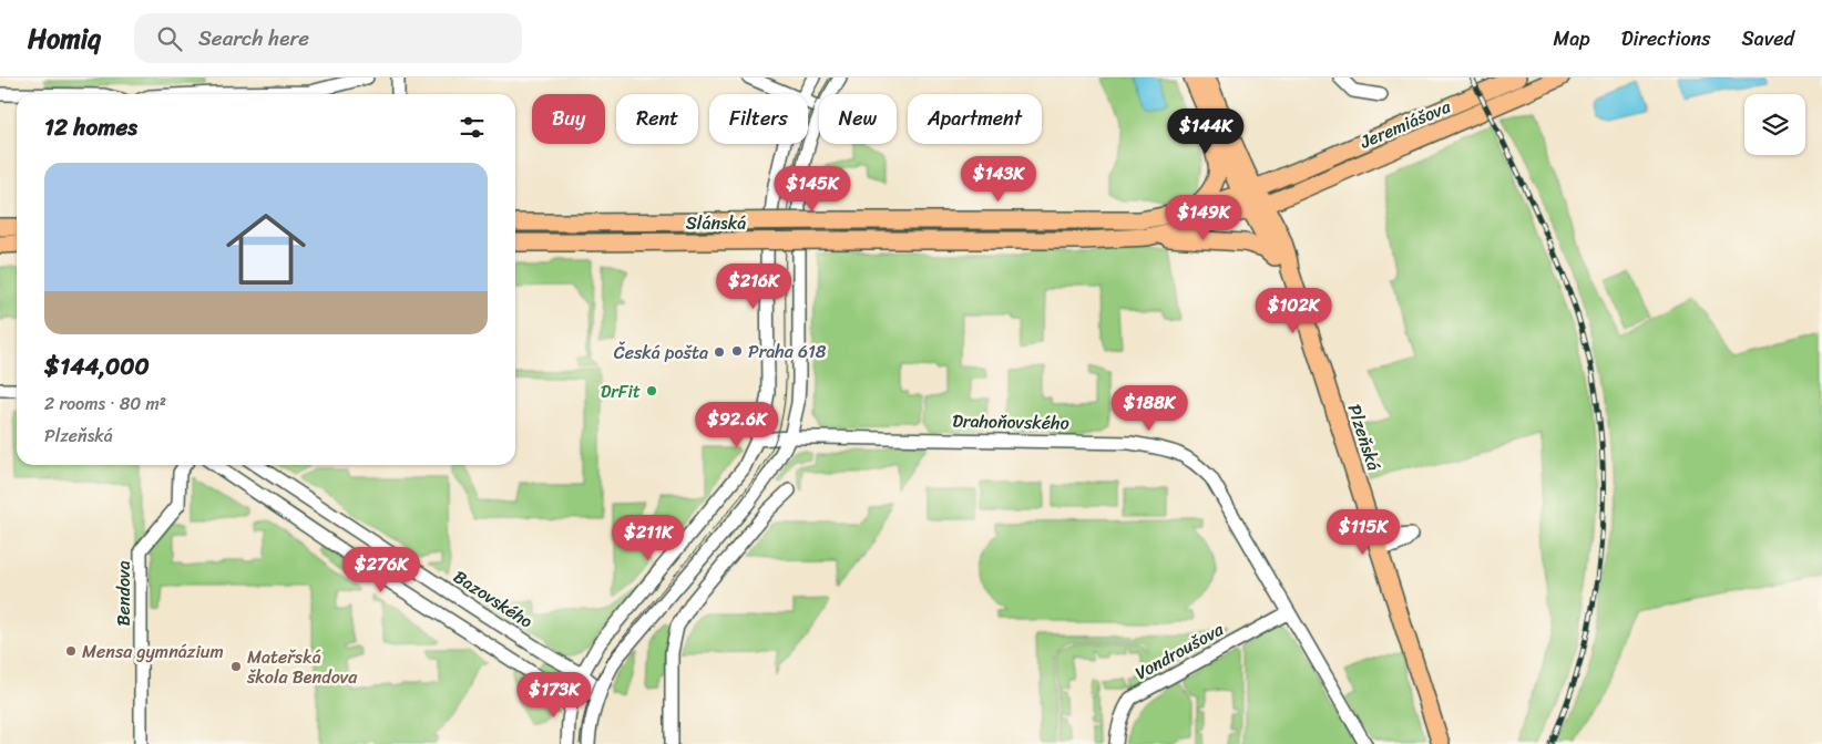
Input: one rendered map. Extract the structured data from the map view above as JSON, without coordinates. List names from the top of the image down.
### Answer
{
  "streets": {
    "main road": ["Jeremiášova", "Slánská", "Plzeňská"],
    "street": [
      "Drahoňovského",
      "Bendova",
      "Bazovského",
      "Vondroušova"
    ]
  },
  "crossings": [
    ["Jeremiášova", "Slánská"],
    ["Jeremiášova", "Plzeňská"],
    ["Slánská", "Plzeňská"],
    ["Drahoňovského", "Vondroušova"]
  ],
  "places": [
    "Praha 618",
    "Česká pošta",
    "DrFit",
    "Mensa gymnázium",
    "Mateřská škola Bendova"
  ],
  "page": {
    "header": "Homiq",
    "search": "Search here",
    "nav": ["Map", "Directions", "Saved"],
    "chip": [
      "Buy",
      "Rent",
      "Filters",
      "New",
      "Apartment"
    ],
    "heading": "12 homes",
    "price": [
      "$144K",
      "$143K",
      "$145K",
      "$149K",
      "$216K",
      "$102K",
      "$188K",
      "$92.6K",
      "$115K",
      "$211K",
      "$276K",
      "$173K"
    ],
    "list": [
      {
        "name": "$144,000",
        "note": "2 rooms · 80 m² · Plzeňská"
      }
    ]
  }
}
